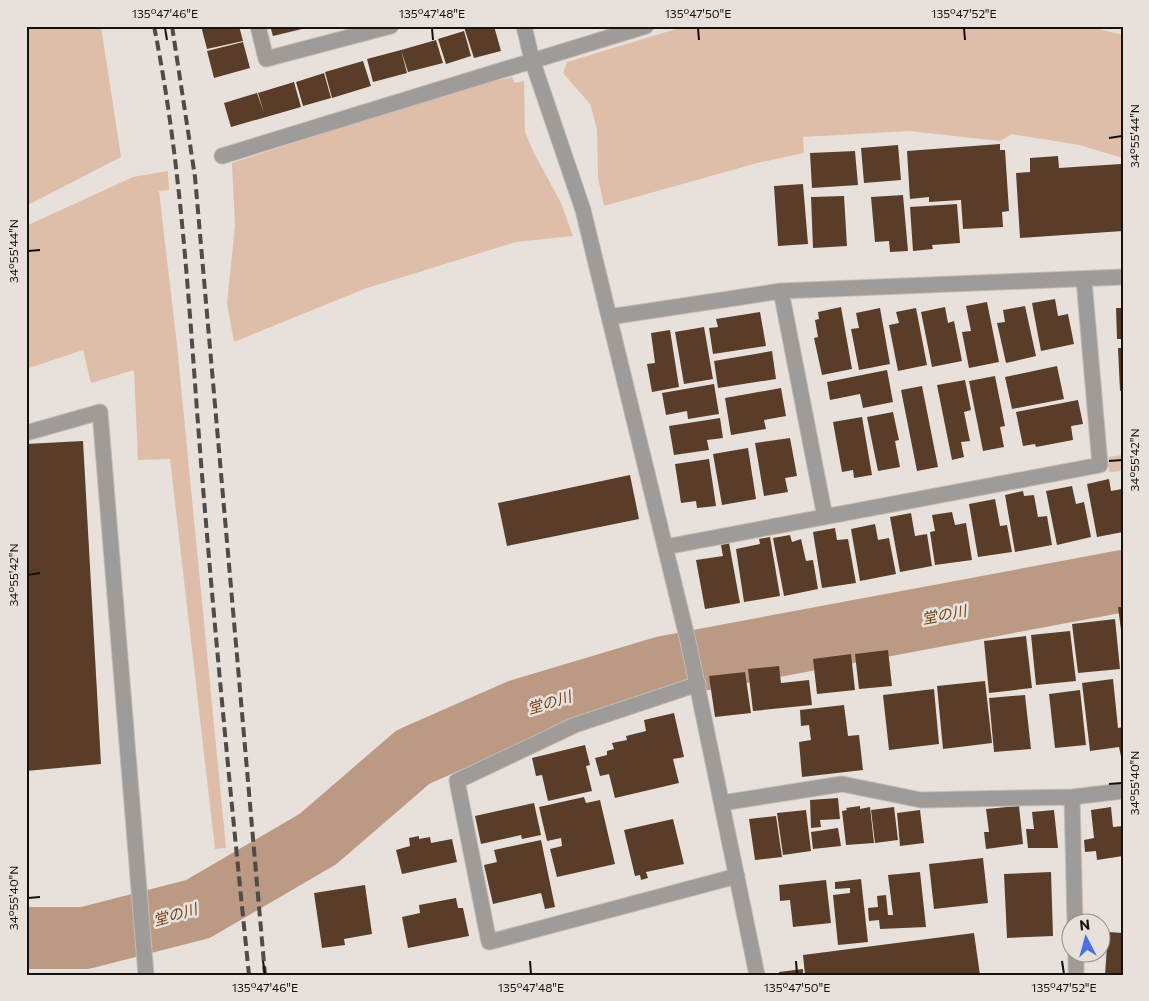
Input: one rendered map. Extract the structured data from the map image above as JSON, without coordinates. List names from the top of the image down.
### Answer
{
  "water": ["堂の川"],
  "north": "top",
  "coordinates": [
    "135°47'46\"E",
    "135°47'48\"E",
    "135°47'50\"E",
    "135°47'52\"E",
    "34°55'44\"N",
    "34°55'42\"N",
    "34°55'40\"N"
  ]
}
